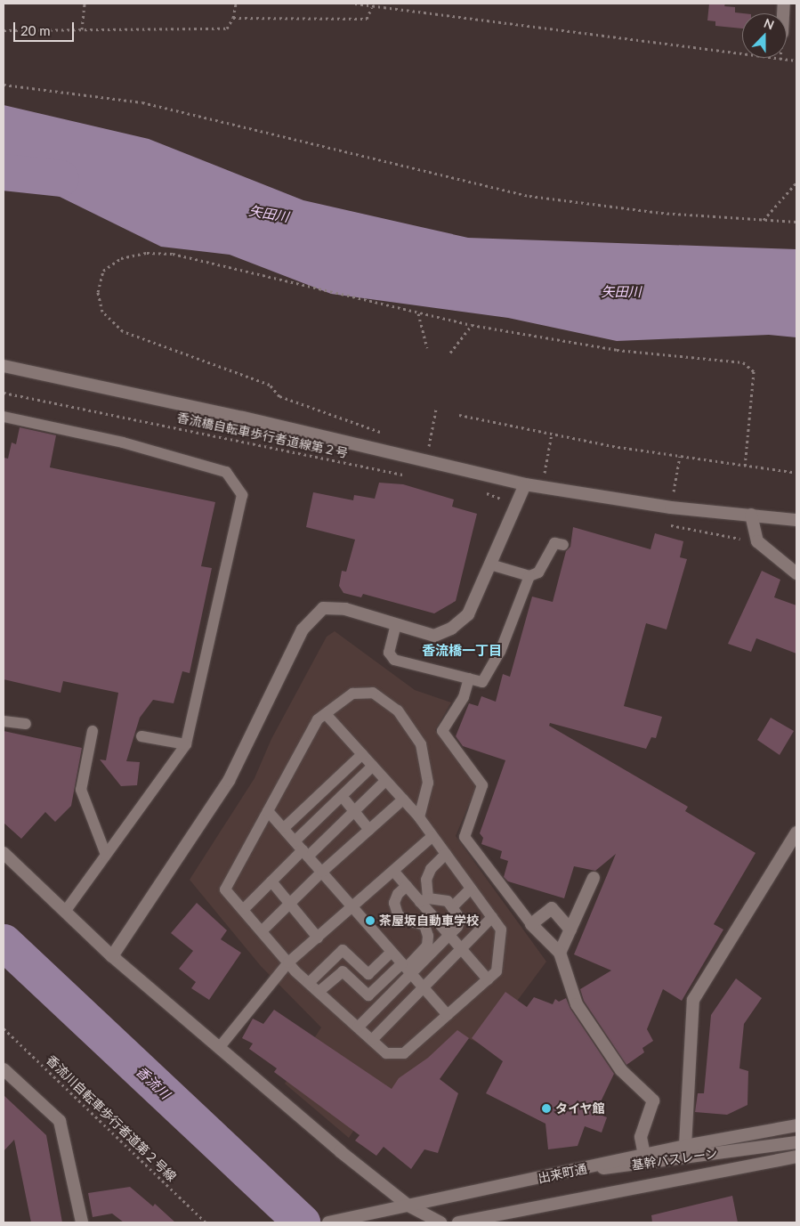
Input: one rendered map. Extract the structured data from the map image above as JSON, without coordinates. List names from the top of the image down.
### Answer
{
  "streets": {
    "street": ["基幹バスレーン", "出来町通"],
    "path": ["香流橋自転車歩行者道線第２号", "香流川自転車歩行者道第２号線"]
  },
  "crossings": [
    ["基幹バスレーン", "出来町通"]
  ],
  "districts": ["香流橋一丁目"],
  "water": ["矢田川", "香流川"],
  "places": ["茶屋坂自動車学校", "タイヤ館"],
  "scale_bar": "20 m",
  "north": "top"
}
